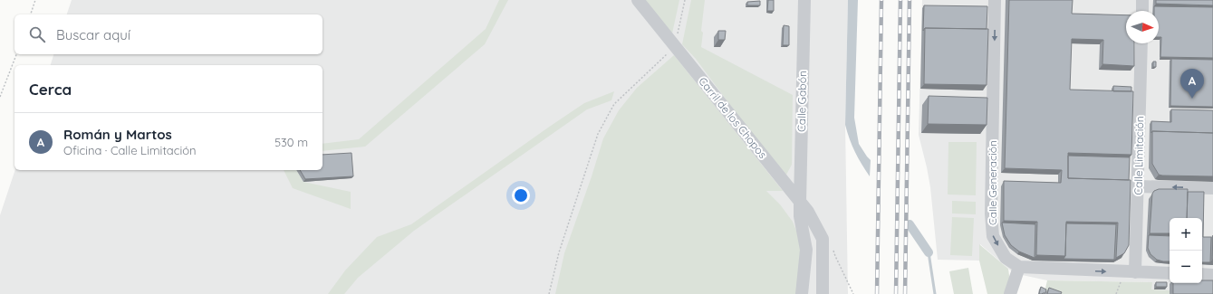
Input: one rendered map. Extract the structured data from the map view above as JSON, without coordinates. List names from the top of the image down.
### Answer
{
  "streets": {
    "street": [
      "Calle Gabón",
      "Carril de los Chopos",
      "Calle Limitación",
      "Calle Generación"
    ]
  },
  "crossings": [
    ["Calle Gabón", "Carril de los Chopos"]
  ],
  "one_way": ["Calle Generación"],
  "north": "right",
  "page": {
    "search": "Buscar aquí",
    "heading": "Cerca",
    "pins": "A",
    "list": [
      {
        "mark": "A",
        "name": "Román y Martos",
        "note": "Oficina · Calle Limitación",
        "value": "530 m"
      }
    ],
    "map_buttons": ["+", "−"]
  }
}
